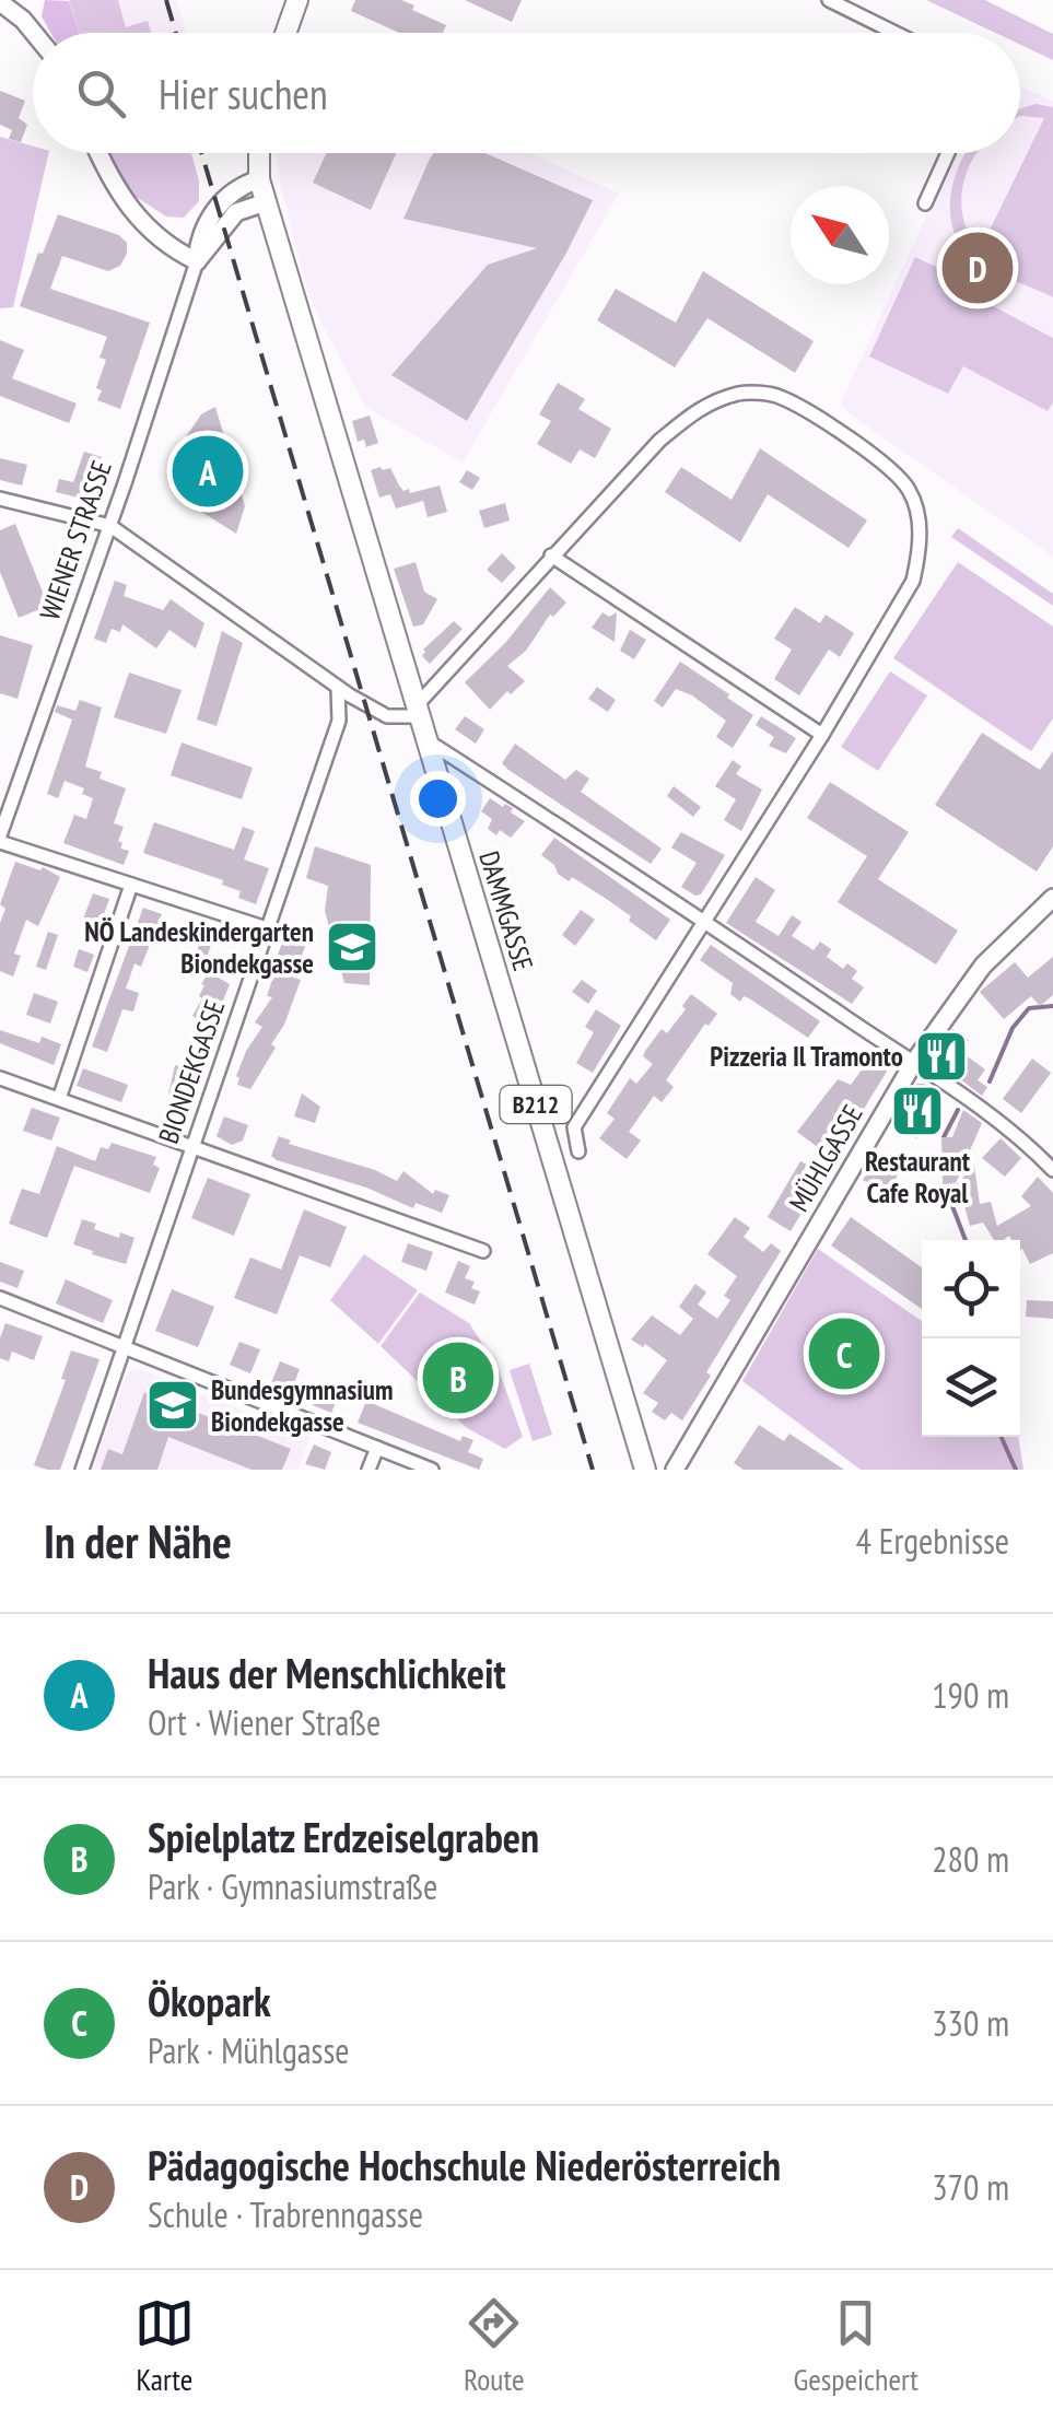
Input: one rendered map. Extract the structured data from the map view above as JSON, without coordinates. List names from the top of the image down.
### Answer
{
  "streets": {
    "main road": ["DAMMGASSE", "B212"],
    "street": ["WIENER STRASSE", "BIONDEKGASSE", "MÜHLGASSE"]
  },
  "crossings": [
    ["WIENER STRASSE", "DAMMGASSE"],
    ["WIENER STRASSE", "B212"],
    ["DAMMGASSE", "B212"]
  ],
  "places": {
    "school or university": ["NÖ Landeskindergarten Biondekgasse", "Bundesgymnasium Biondekgasse"],
    "restaurant": ["Pizzeria Il Tramonto", "Restaurant Cafe Royal"]
  },
  "north": "top left",
  "page": {
    "search": "Hier suchen",
    "pins": [
      "D",
      "A",
      "C",
      "B"
    ],
    "heading": ["In der Nähe", "4 Ergebnisse"],
    "list": [
      {
        "mark": "A",
        "name": "Haus der Menschlichkeit",
        "note": "Ort · Wiener Straße",
        "value": "190 m"
      },
      {
        "mark": "B",
        "name": "Spielplatz Erdzeiselgraben",
        "note": "Park · Gymnasiumstraße",
        "value": "280 m"
      },
      {
        "mark": "C",
        "name": "Ökopark",
        "note": "Park · Mühlgasse",
        "value": "330 m"
      },
      {
        "mark": "D",
        "name": "Pädagogische Hochschule Niederösterreich",
        "note": "Schule · Trabrenngasse",
        "value": "370 m"
      }
    ],
    "nav": ["Karte", "Route", "Gespeichert"]
  }
}
